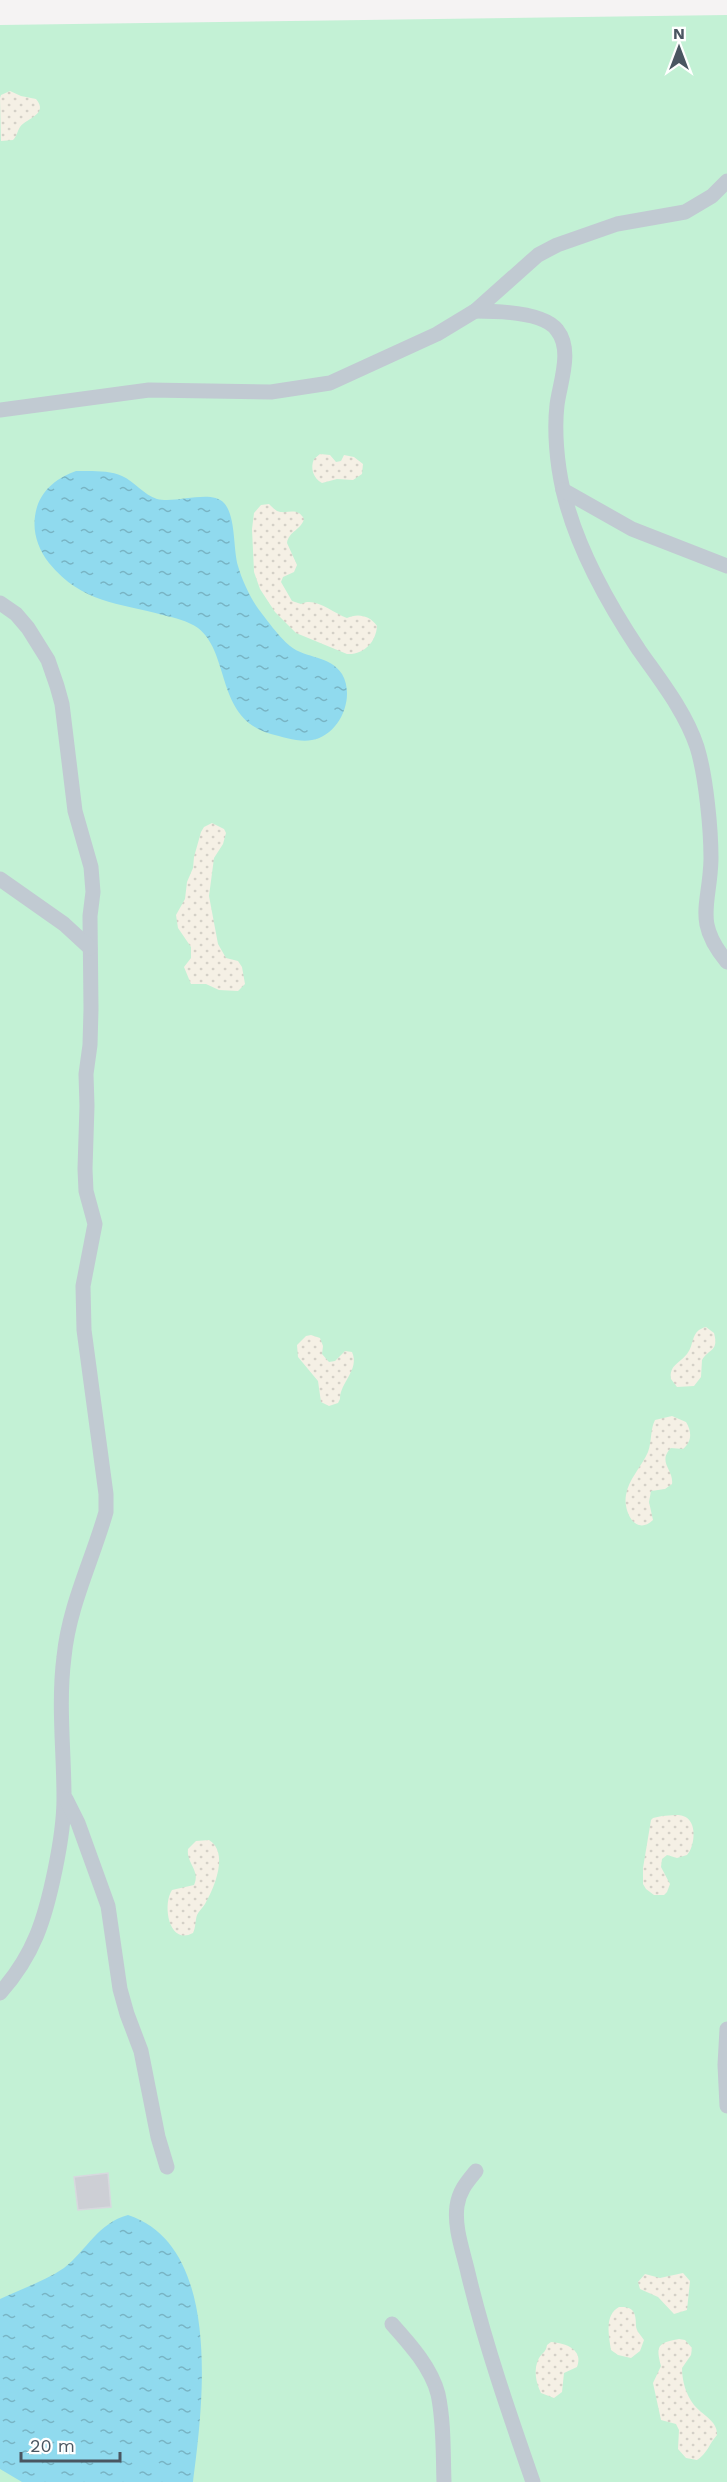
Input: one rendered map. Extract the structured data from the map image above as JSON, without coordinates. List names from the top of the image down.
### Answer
{
  "scale_bar": "20 m",
  "north": "top"
}
